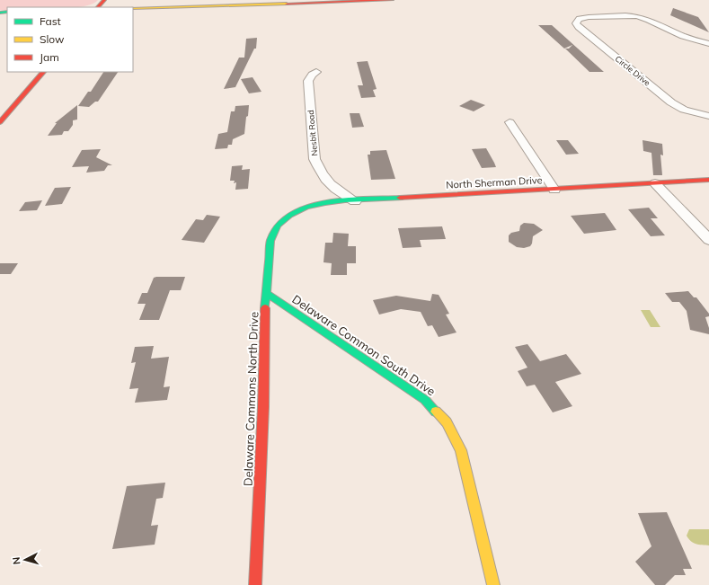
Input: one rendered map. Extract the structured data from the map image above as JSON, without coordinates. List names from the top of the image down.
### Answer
{
  "streets": {
    "street": [
      "Circle Drive",
      "Nesbit Road",
      "North Sherman Drive",
      "Delaware Common South Drive",
      "Delaware Commons North Drive"
    ]
  },
  "crossings": [
    ["Nesbit Road", "North Sherman Drive"],
    ["North Sherman Drive", "Delaware Commons North Drive"],
    ["Delaware Common South Drive", "Delaware Commons North Drive"]
  ],
  "legend": ["Fast", "Slow", "Jam"],
  "north": "left"
}
